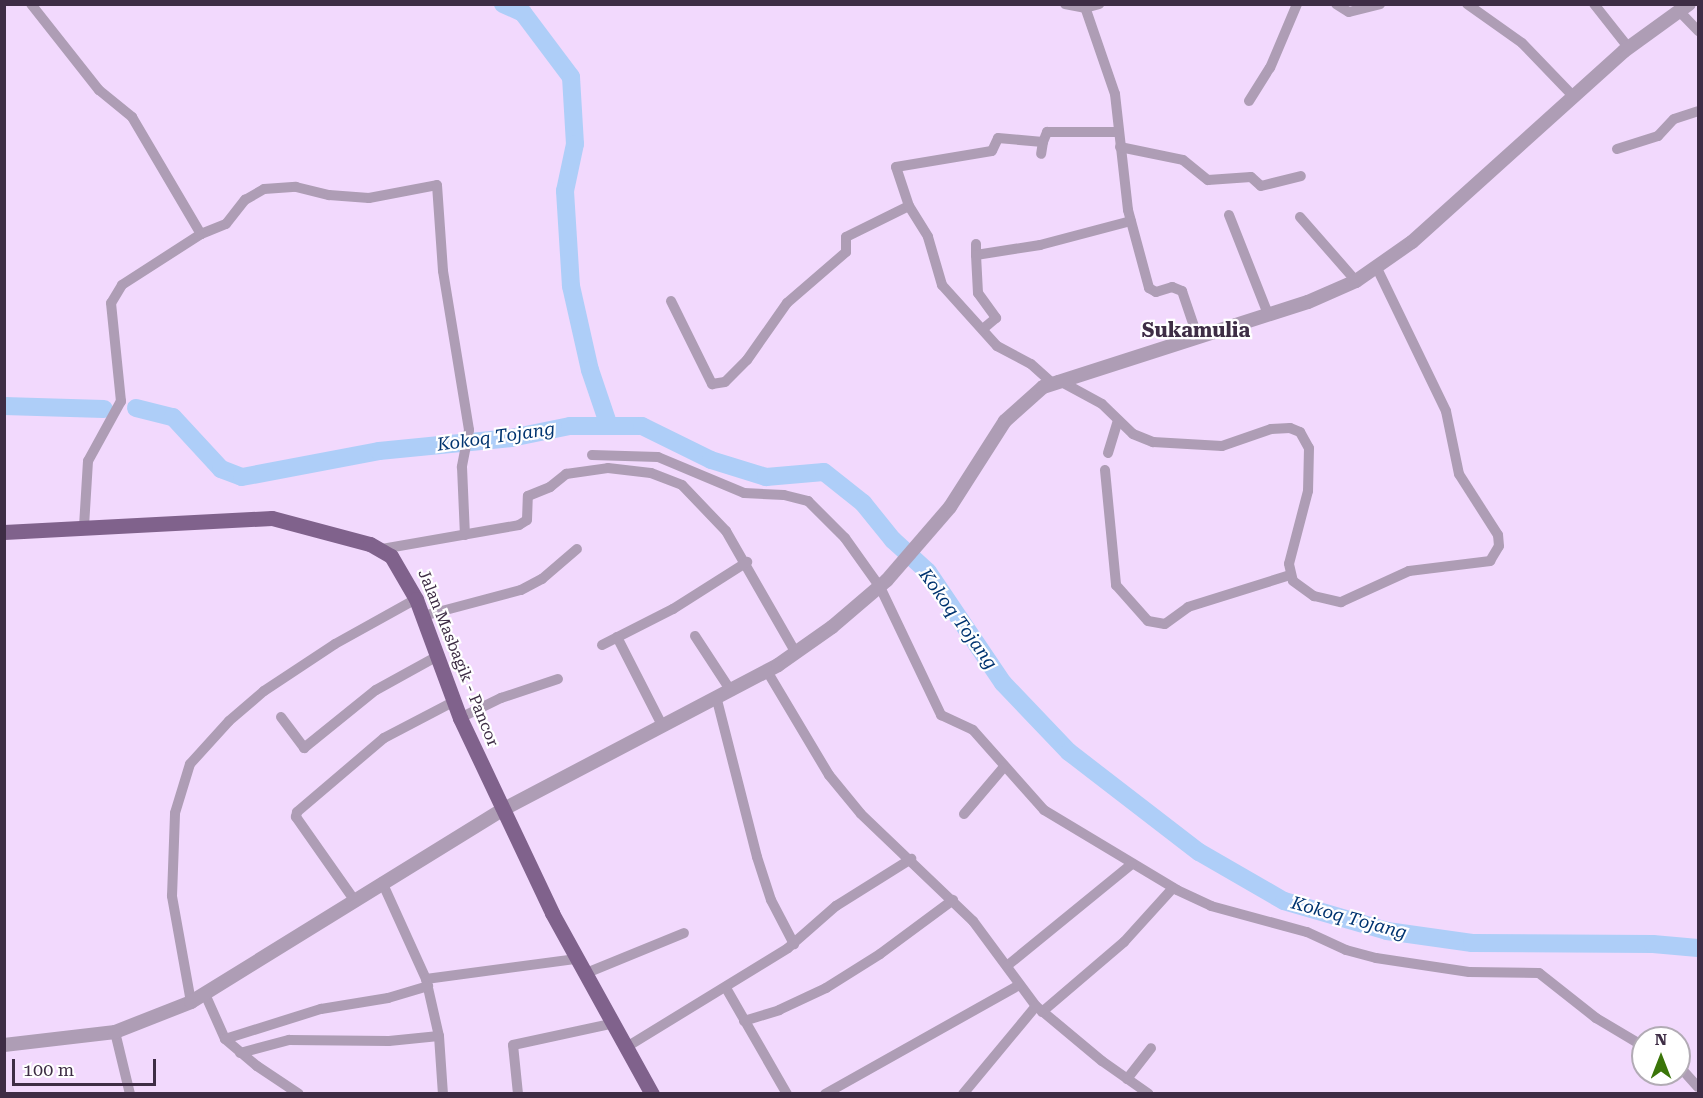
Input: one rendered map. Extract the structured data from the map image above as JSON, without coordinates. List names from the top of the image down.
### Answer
{
  "streets": {
    "main road": ["Jalan Masbagik - Pancor"]
  },
  "districts": ["Sukamulia"],
  "water": ["Kokoq Tojang"],
  "scale_bar": "100 m",
  "north": "top"
}
